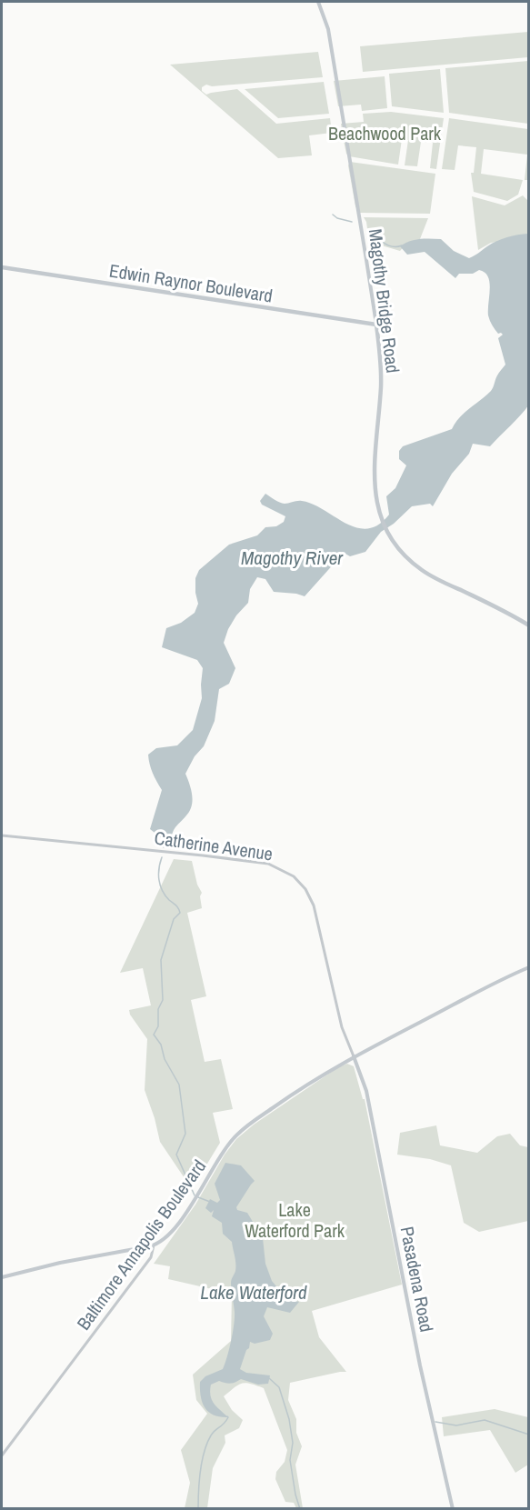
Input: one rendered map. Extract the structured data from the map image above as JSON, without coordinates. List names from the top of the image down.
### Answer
{
  "streets": {
    "main road": [
      "Edwin Raynor Boulevard",
      "Magothy Bridge Road",
      "Baltimore Annapolis Boulevard",
      "Pasadena Road"
    ],
    "street": ["Catherine Avenue"]
  },
  "crossings": [
    ["Edwin Raynor Boulevard", "Magothy Bridge Road"],
    ["Catherine Avenue", "Baltimore Annapolis Boulevard"],
    ["Catherine Avenue", "Pasadena Road"],
    ["Baltimore Annapolis Boulevard", "Pasadena Road"]
  ],
  "water": ["Magothy River", "Lake Waterford"],
  "parks": ["Beachwood Park", "Lake Waterford Park"]
}
